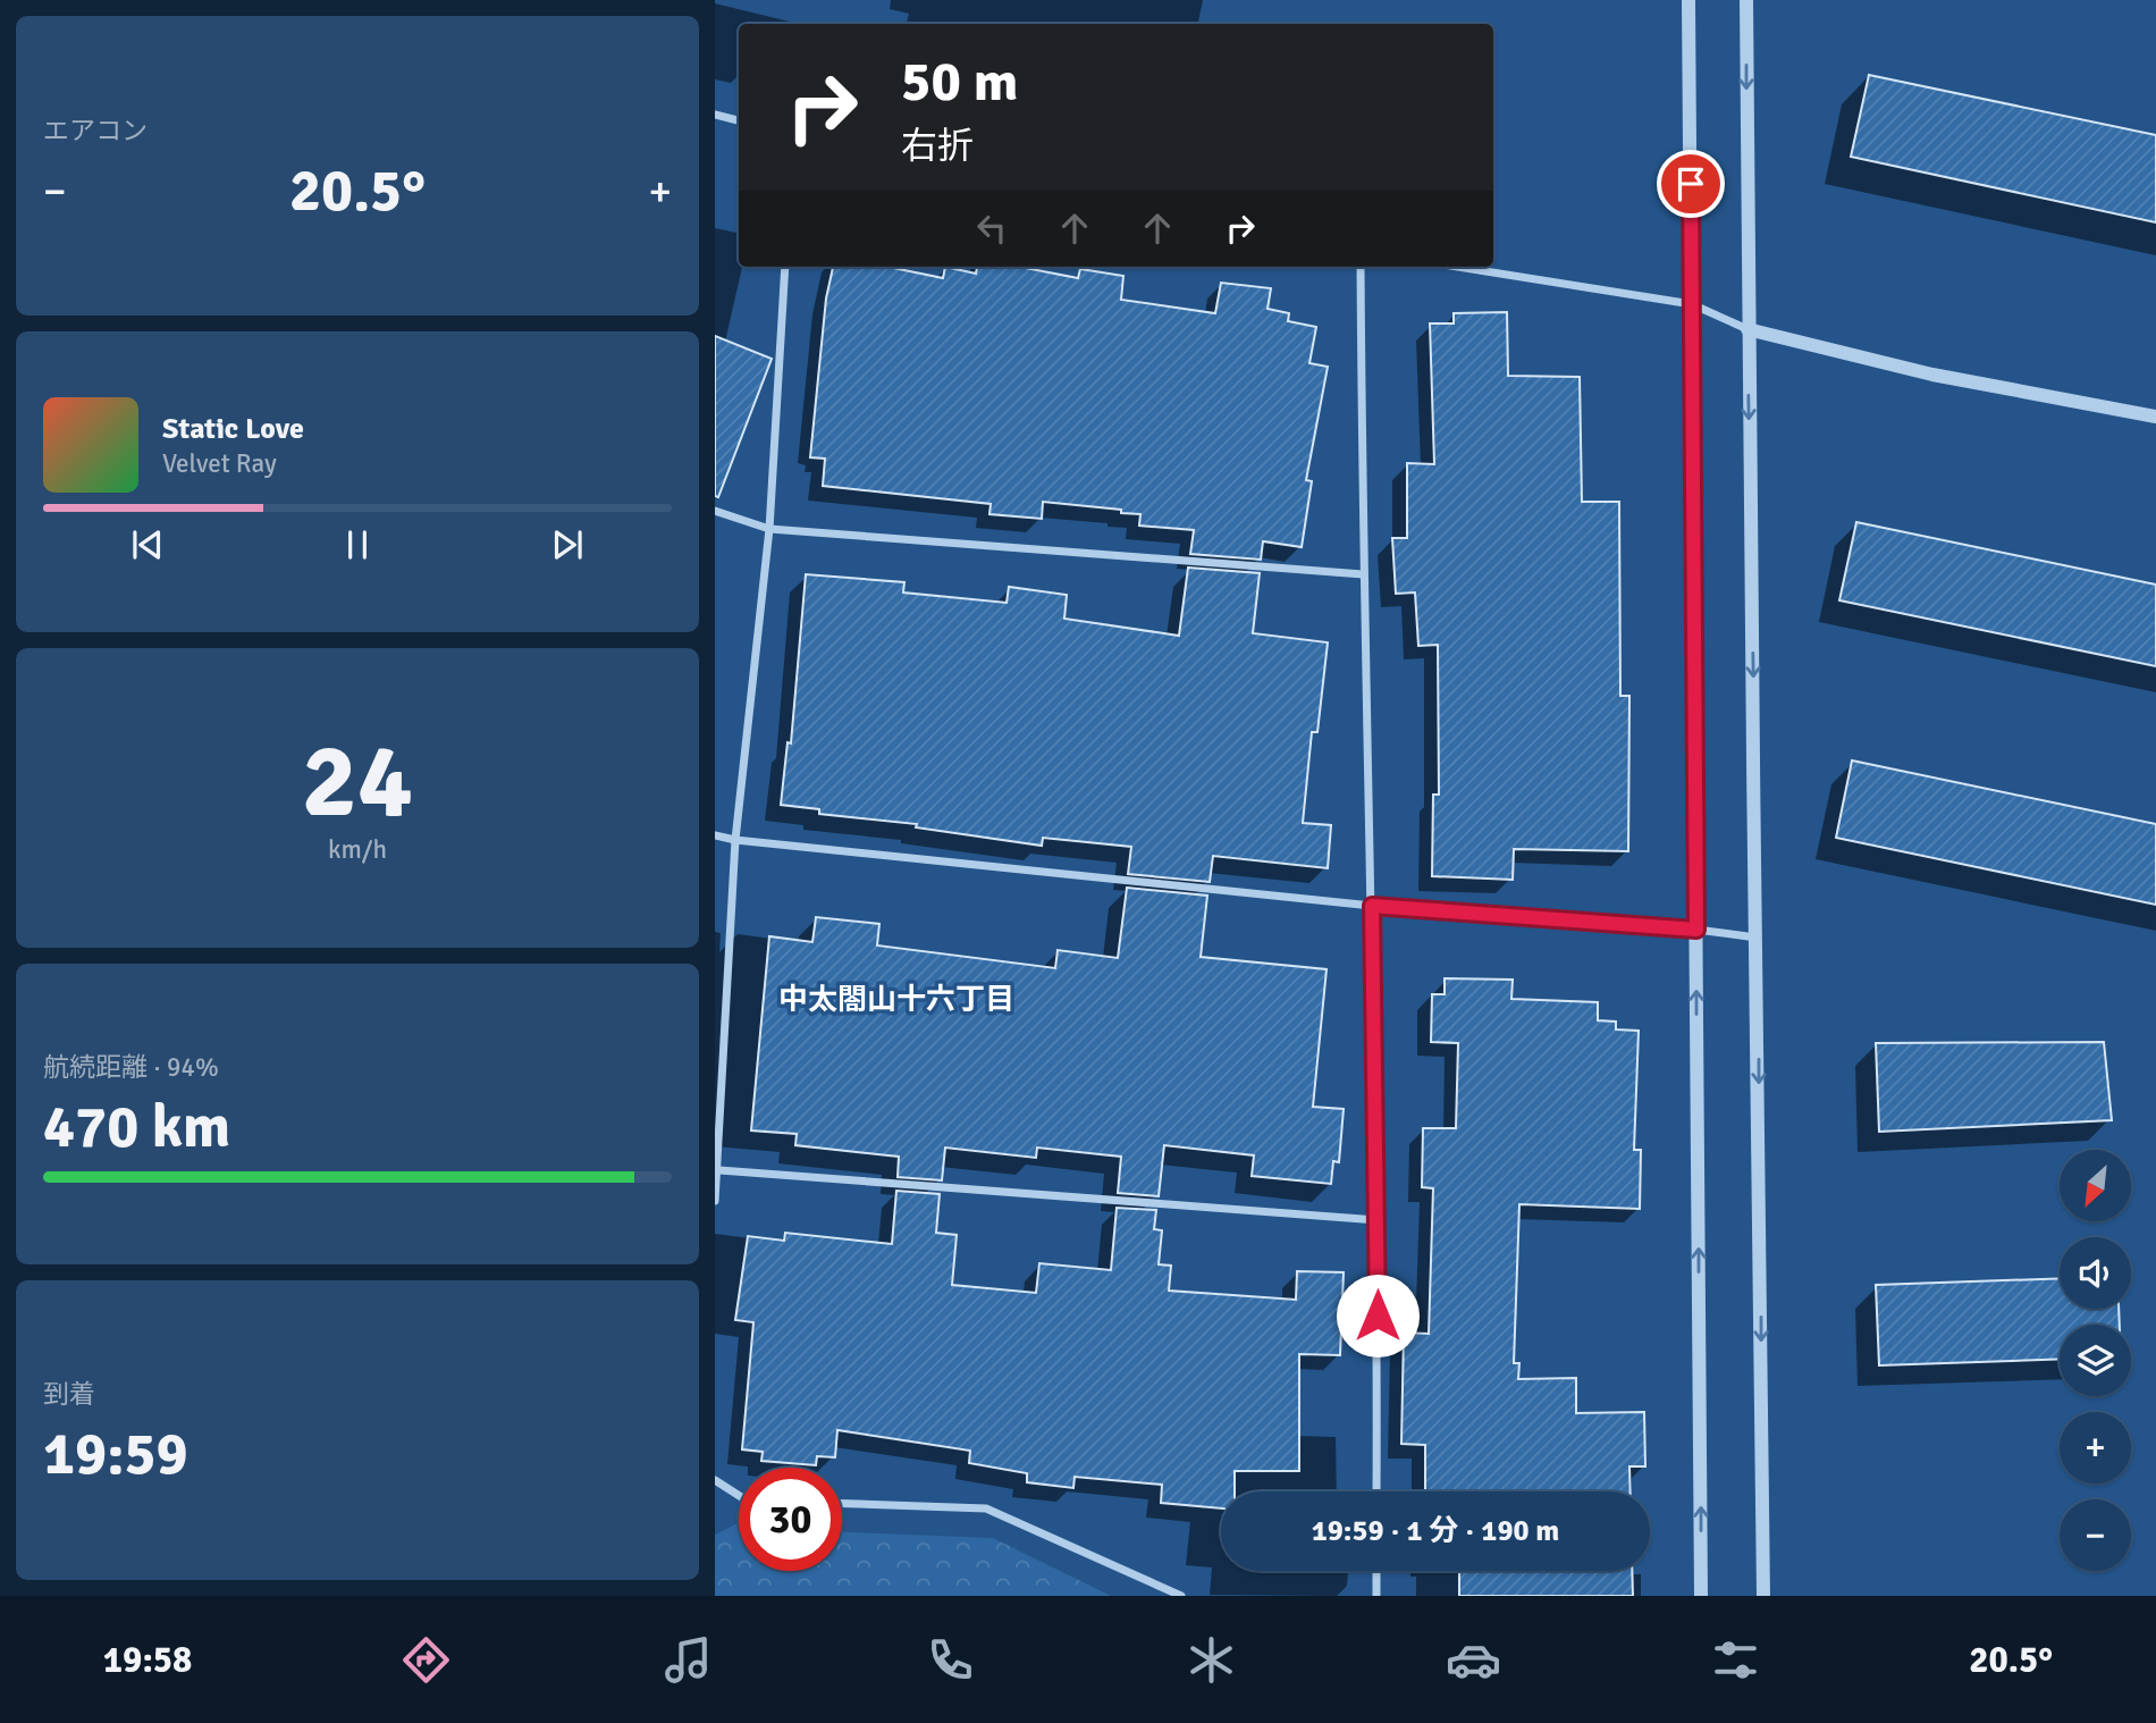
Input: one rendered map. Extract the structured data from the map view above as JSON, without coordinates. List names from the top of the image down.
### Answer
{
  "districts": ["中太閤山十六丁目"],
  "north": "bottom left",
  "page": {
    "tile": [
      "エアコン",
      ["24", "km/h"],
      ["航続距離 · 94%", "470 km"],
      ["到着", "19:59"]
    ],
    "turn": ["50 m", "右折"],
    "heat": ["−", "20.5°", "+"],
    "song": ["Static Love", "Velvet Ray"],
    "map_buttons": ["+", "−"],
    "limit": "30",
    "trip": "19:59 · 1 分 · 190 m",
    "tabs": ["19:58", "20.5°"]
  }
}
